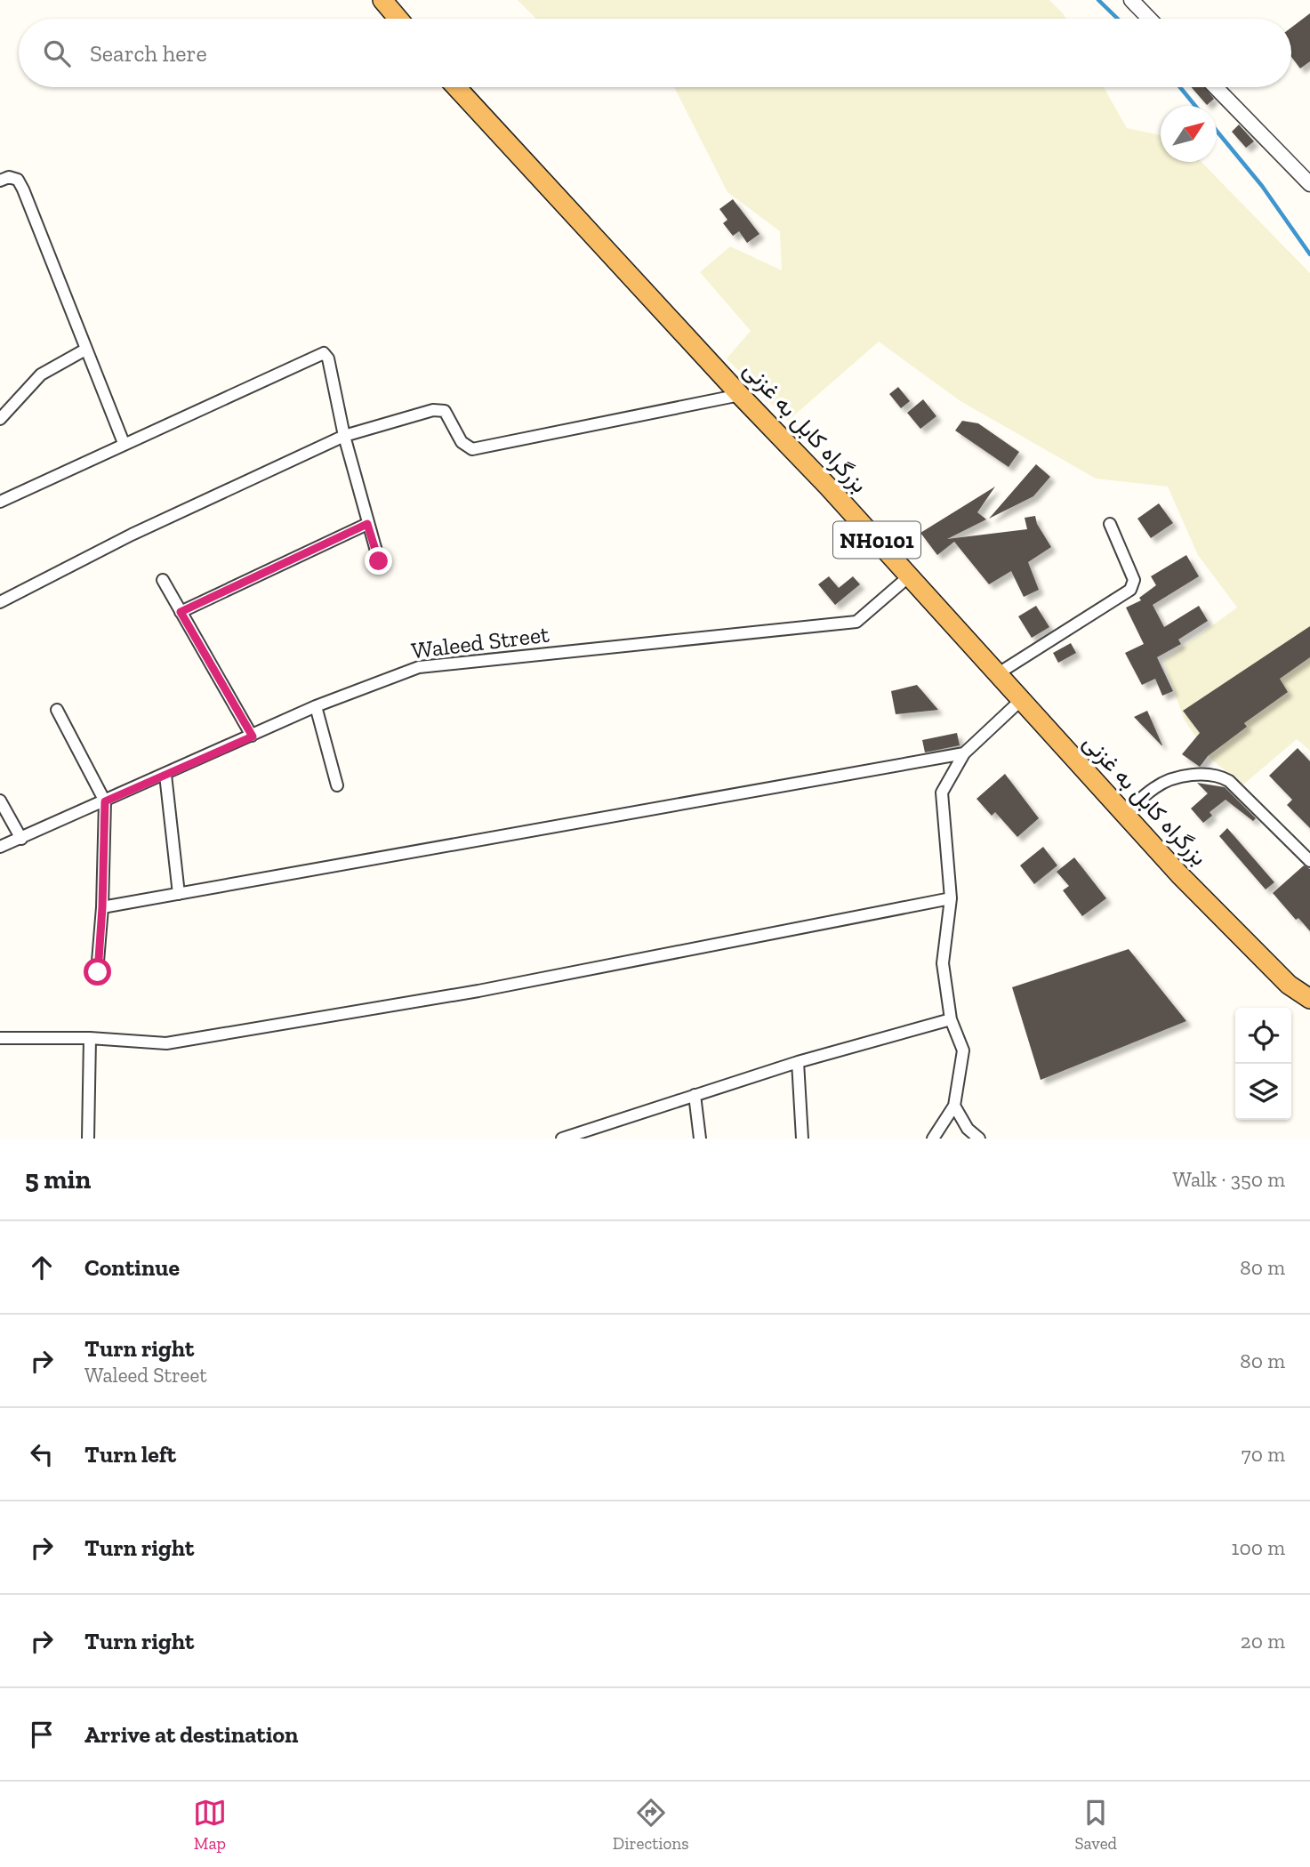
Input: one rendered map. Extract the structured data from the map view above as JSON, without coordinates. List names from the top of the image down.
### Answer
{
  "streets": {
    "highway": ["بزرگراه کابل به غزنی", "NH0101"],
    "street": ["Waleed Street"]
  },
  "crossings": [
    ["بزرگراه کابل به غزنی", "Waleed Street"]
  ],
  "north": "top right",
  "page": {
    "search": "Search here",
    "heading": ["5 min", "Walk · 350 m"],
    "list": [
      ["Continue", "80 m"],
      ["Turn right", "Waleed Street", "80 m"],
      ["Turn left", "70 m"],
      ["Turn right", "100 m"],
      ["Turn right", "20 m"],
      "Arrive at destination"
    ],
    "nav": ["Map", "Directions", "Saved"]
  }
}
